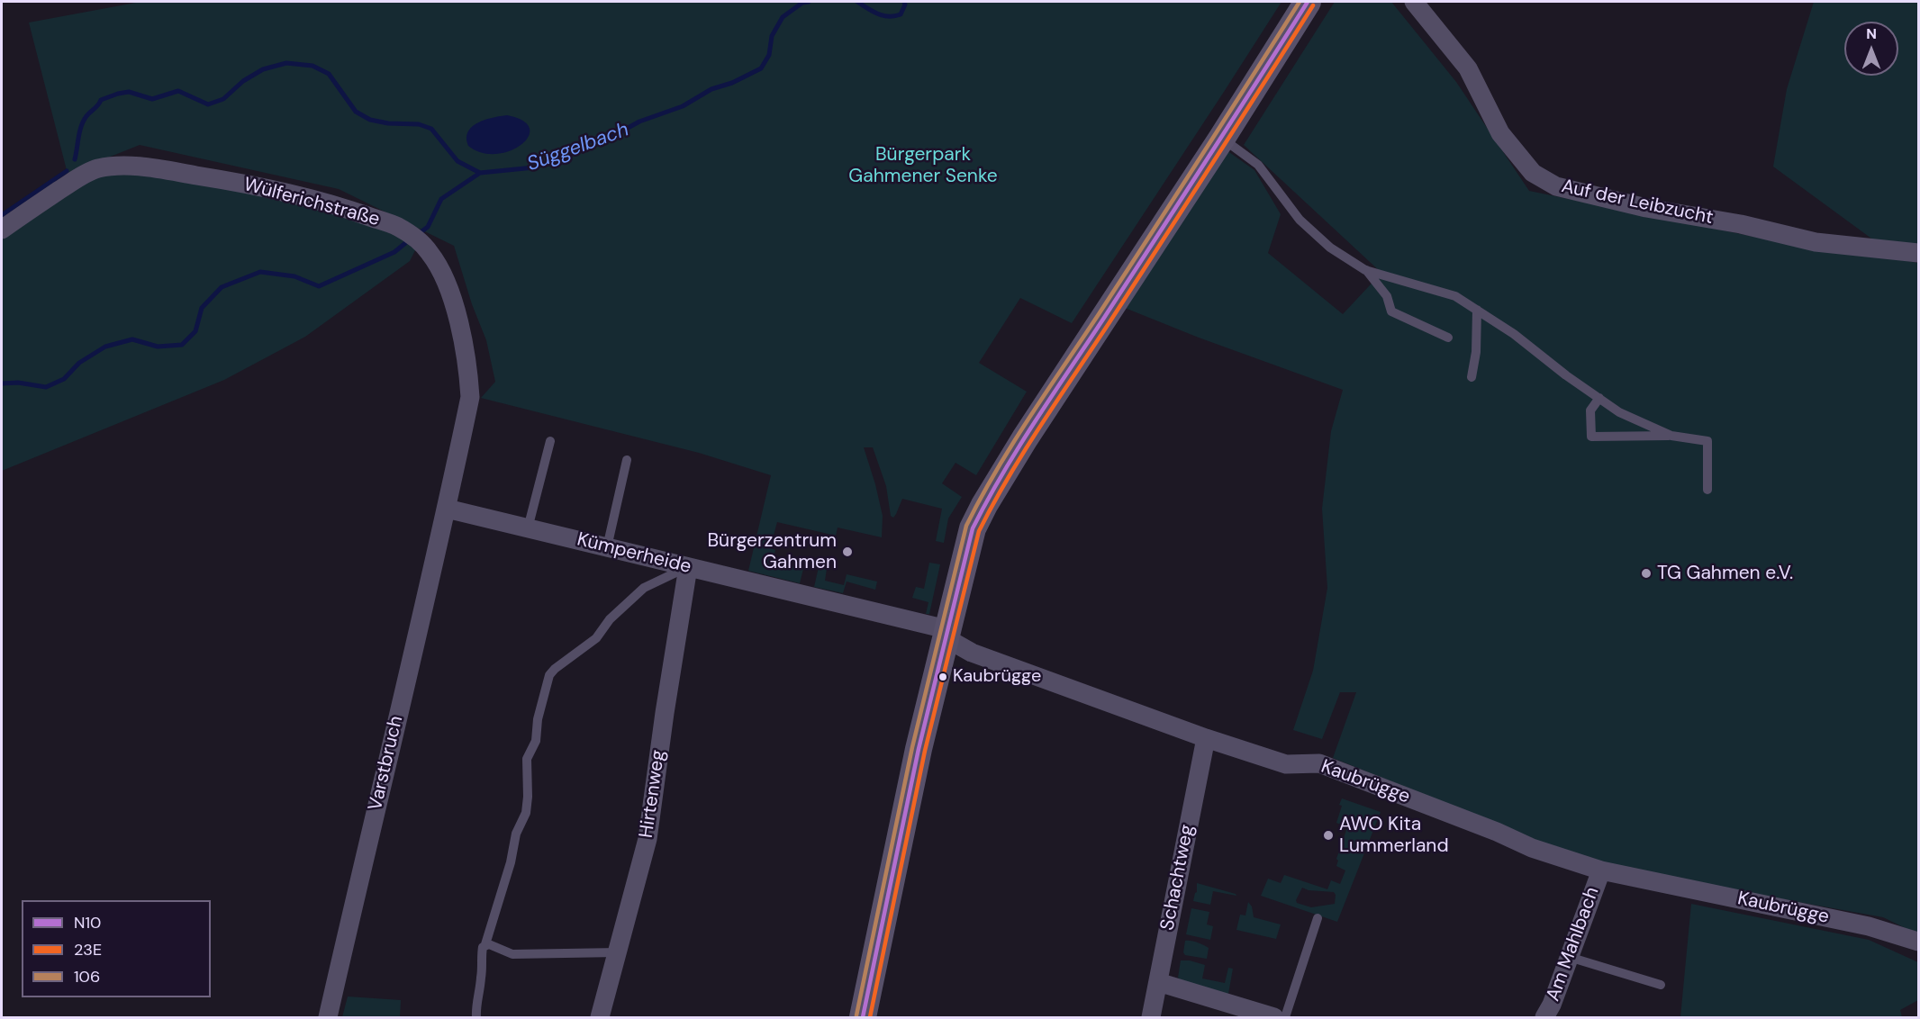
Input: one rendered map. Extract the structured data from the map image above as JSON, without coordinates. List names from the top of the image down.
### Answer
{
  "streets": {
    "street": [
      "Wülferichstraße",
      "Auf der Leibzucht",
      "Kümperheide",
      "Varstbruch",
      "Kaubrügge",
      "Hirtenweg",
      "Schachtweg",
      "Am Mahlbach"
    ]
  },
  "crossings": [
    ["Wülferichstraße", "Kümperheide"],
    ["Wülferichstraße", "Varstbruch"],
    ["Kümperheide", "Varstbruch"],
    ["Kümperheide", "Kaubrügge"],
    ["Kümperheide", "Hirtenweg"],
    ["Kaubrügge", "Schachtweg"],
    ["Kaubrügge", "Am Mahlbach"]
  ],
  "water": ["Süggelbach"],
  "parks": ["Bürgerpark Gahmener Senke"],
  "places": [
    "Bürgerzentrum Gahmen",
    "TG Gahmen e.V.",
    "Kaubrügge",
    "AWO Kita Lummerland"
  ],
  "lines": ["transit line N10", "transit line 106", "transit line 23E"],
  "legend": ["N10", "23E", "106"],
  "north": "top"
}
